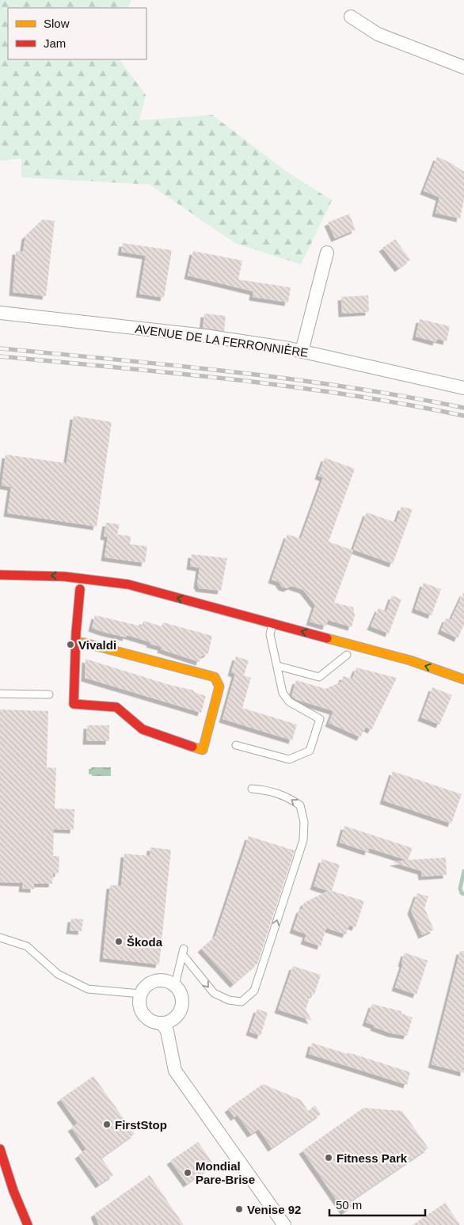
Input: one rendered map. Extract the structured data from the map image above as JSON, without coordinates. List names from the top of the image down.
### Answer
{
  "streets": {
    "street": ["AVENUE DE LA FERRONNIÈRE"]
  },
  "places": [
    "Vivaldi",
    "Škoda",
    "FirstStop",
    "Fitness Park",
    "Mondial Pare-Brise",
    "Venise 92"
  ],
  "legend": ["Slow", "Jam"],
  "scale_bar": "50 m"
}
